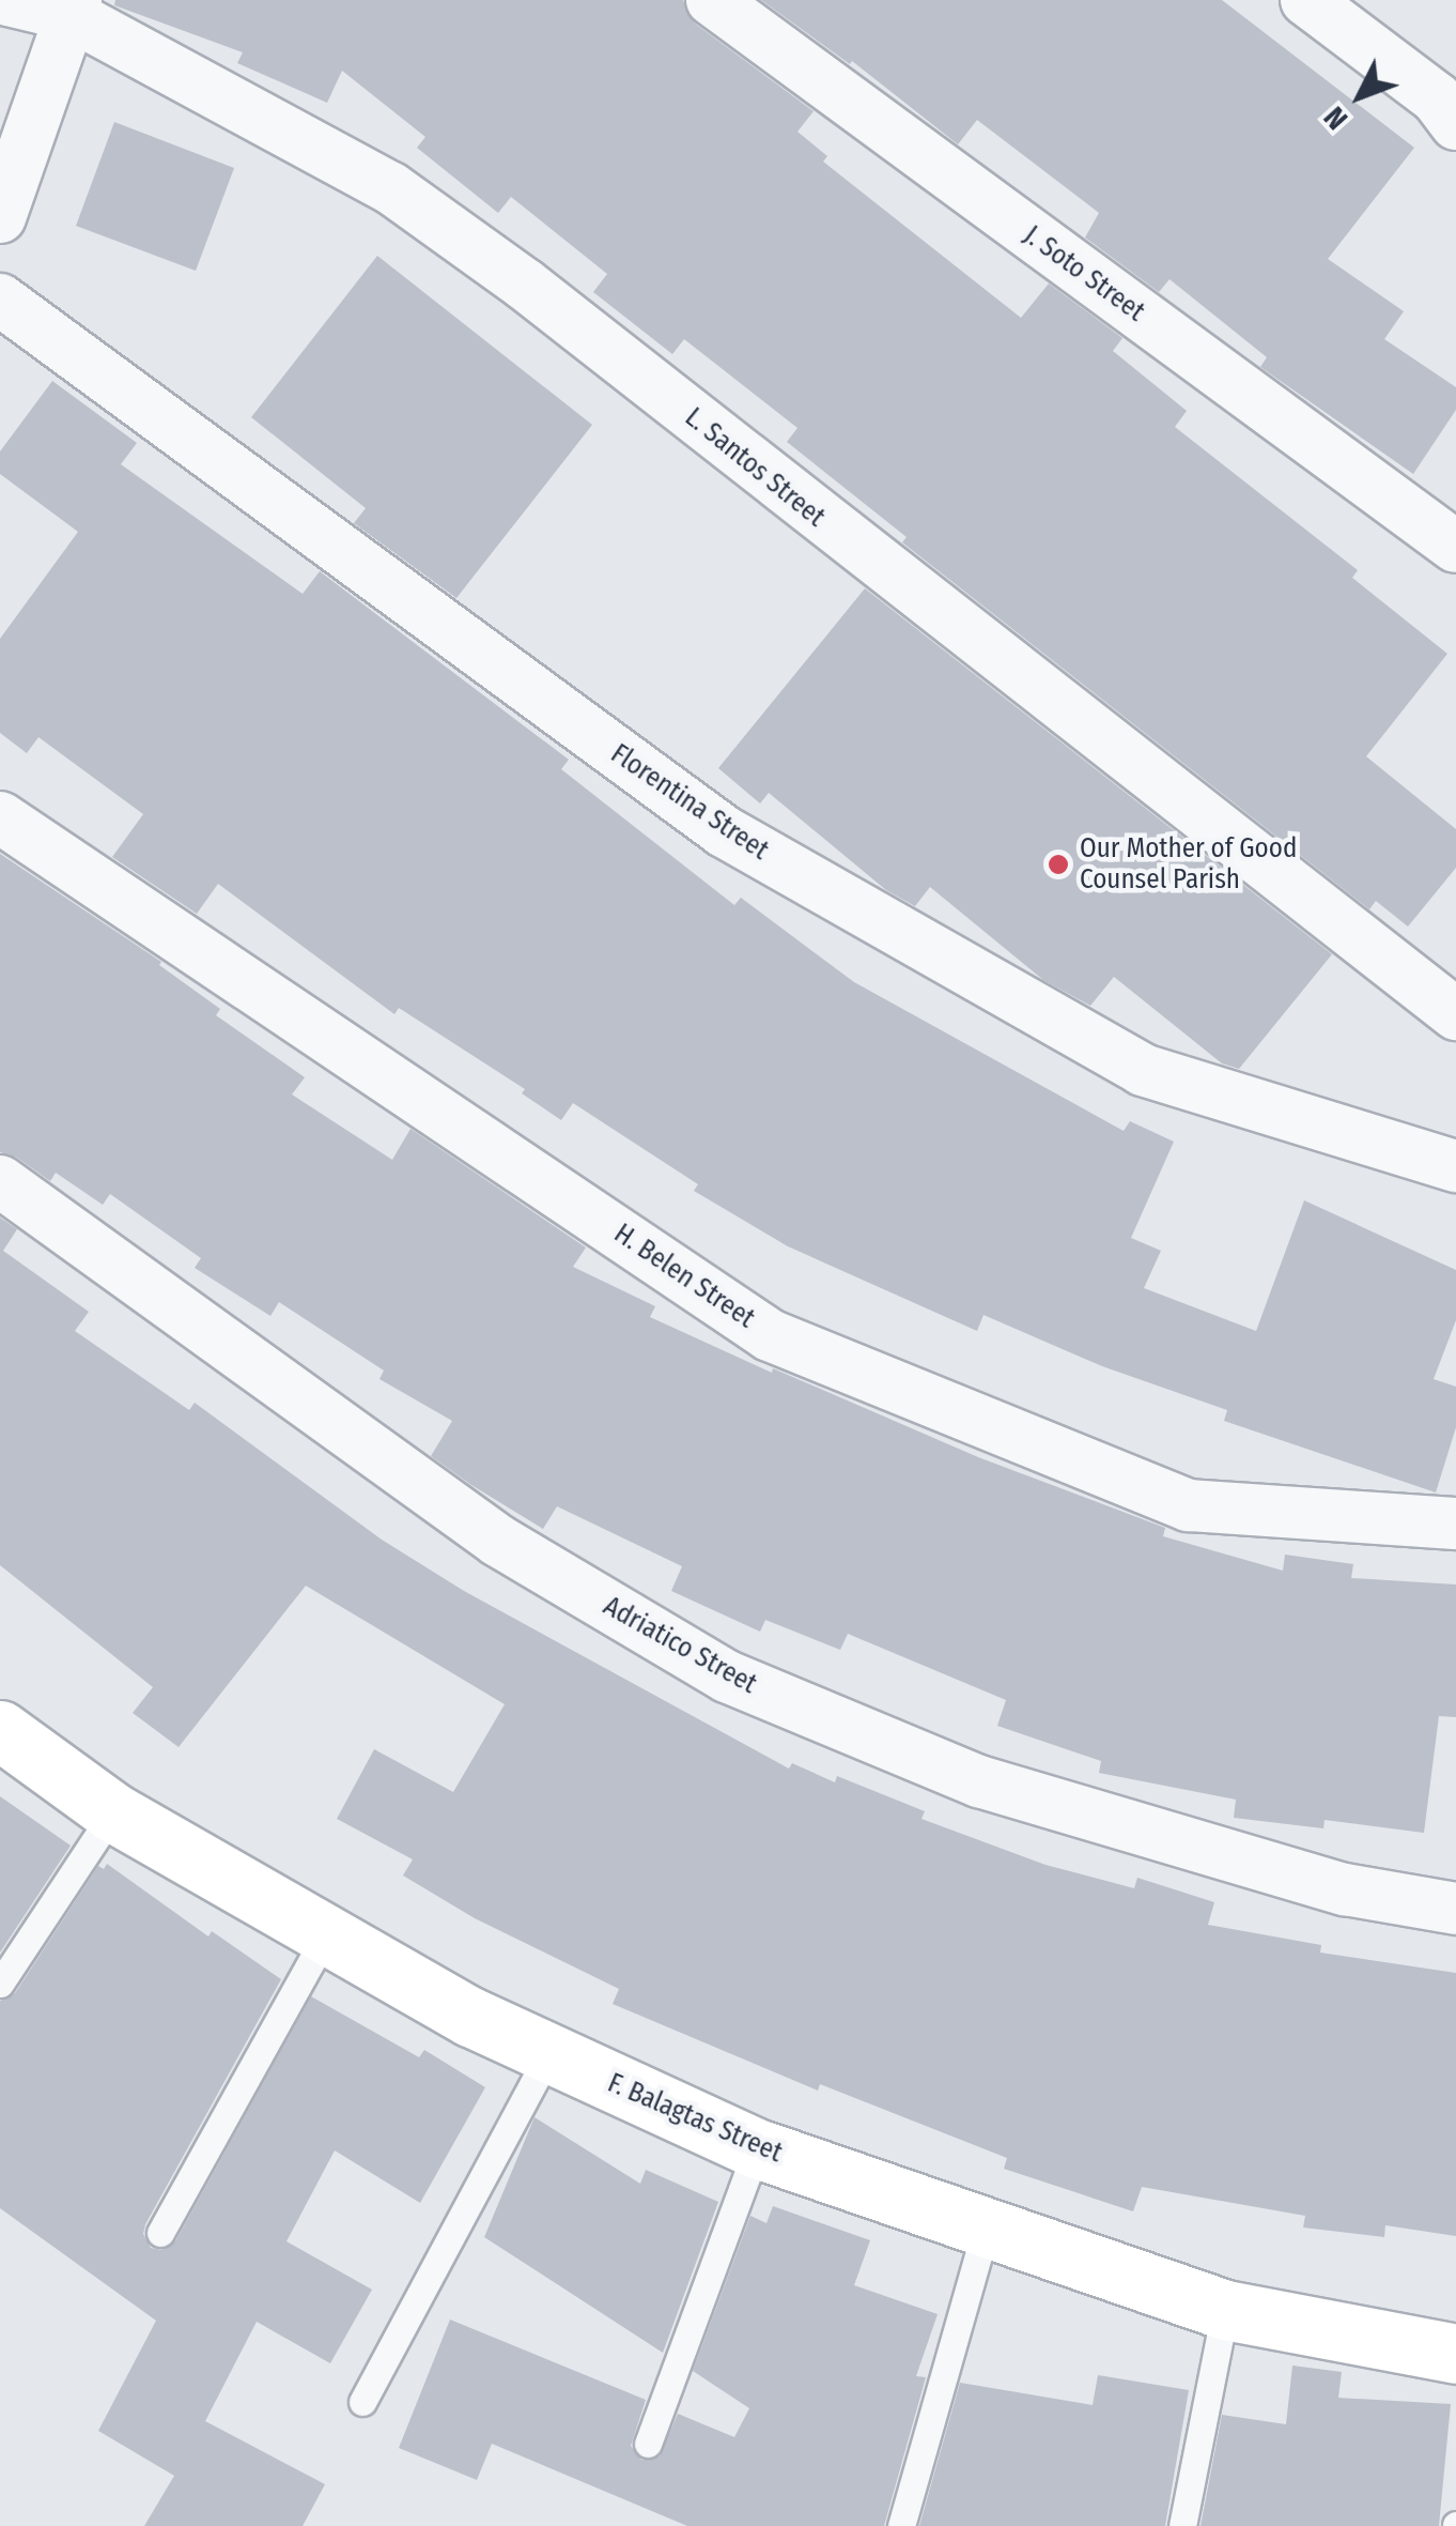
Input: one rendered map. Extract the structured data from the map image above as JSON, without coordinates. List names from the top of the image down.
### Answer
{
  "streets": {
    "main road": ["F. Balagtas Street"],
    "street": [
      "J. Soto Street",
      "L. Santos Street",
      "Florentina Street",
      "H. Belen Street",
      "Adriatico Street"
    ]
  },
  "places": ["Our Mother of Good Counsel Parish"],
  "north": "bottom left"
}
